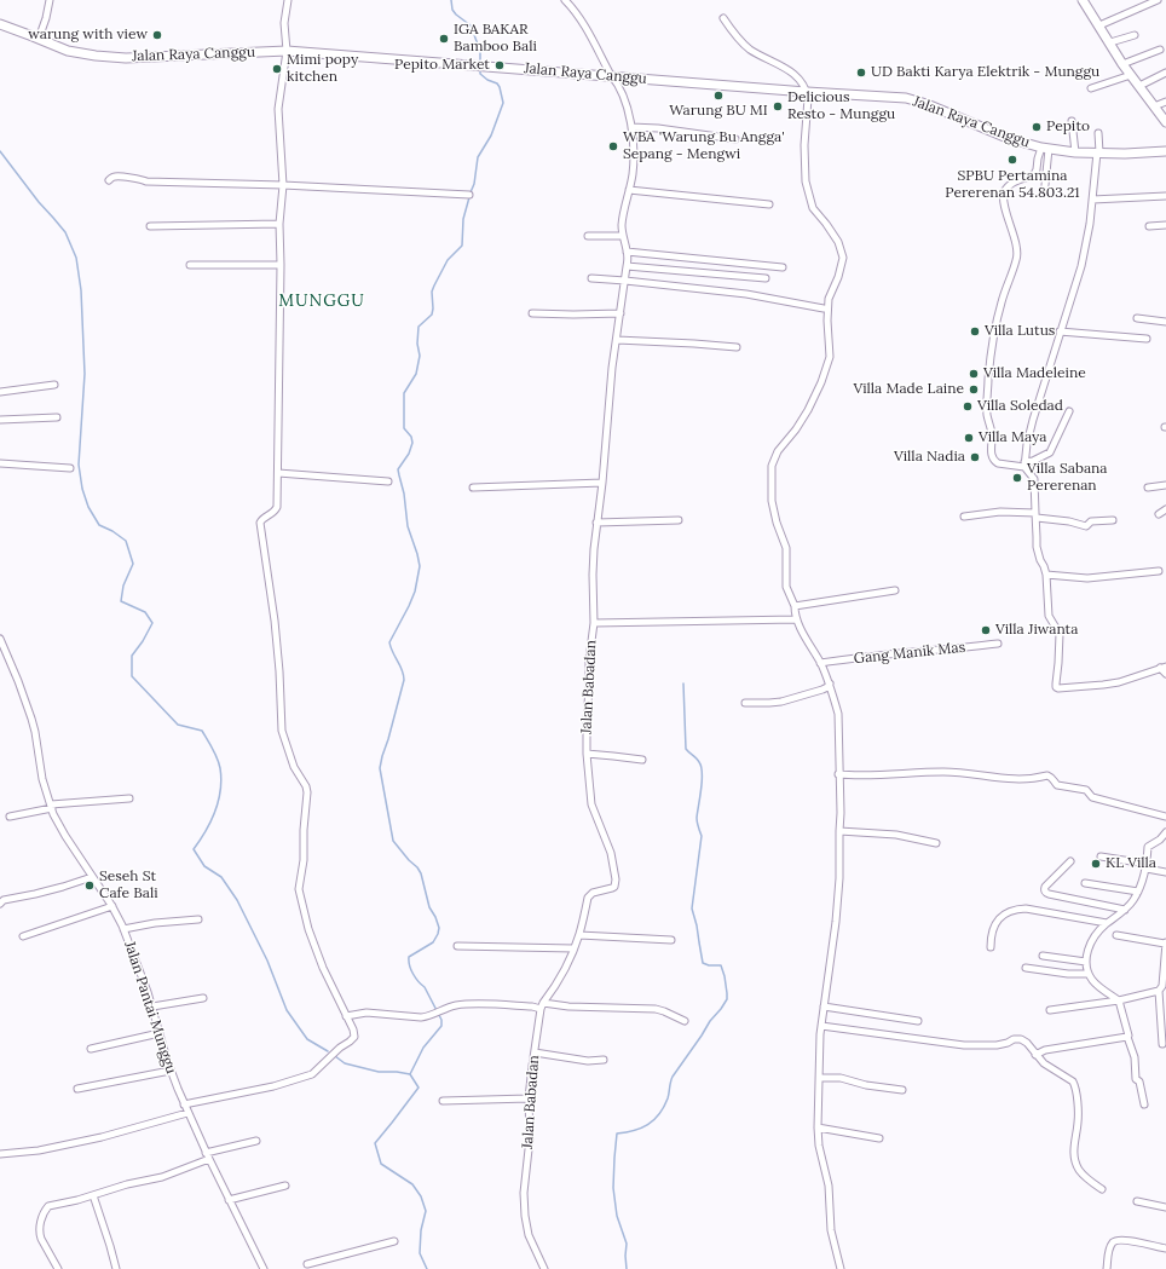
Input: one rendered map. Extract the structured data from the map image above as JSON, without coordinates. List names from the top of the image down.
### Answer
{
  "streets": {
    "main road": ["Jalan Raya Canggu"],
    "street": ["Gang Manik Mas", "Jalan Babadan", "Jalan Pantai Munggu"]
  },
  "crossings": [
    ["Jalan Raya Canggu", "Jalan Babadan"]
  ],
  "districts": ["MUNGGU"],
  "places": [
    "warung with view",
    "IGA BAKAR Bamboo Bali",
    "Pepito Market",
    "Mimi popy kitchen",
    "UD Bakti Karya Elektrik - Munggu",
    "Warung BU MI",
    "Delicious Resto - Munggu",
    "Pepito",
    "WBA 'Warung Bu Angga' Sepang - Mengwi",
    "SPBU Pertamina Pererenan 54.803.21",
    "Villa Lutus",
    "Villa Madeleine",
    "Villa Made Laine",
    "Villa Soledad",
    "Villa Maya",
    "Villa Nadia",
    "Villa Sabana Pererenan",
    "Villa Jiwanta",
    "KL Villa",
    "Seseh St Cafe Bali"
  ]
}
